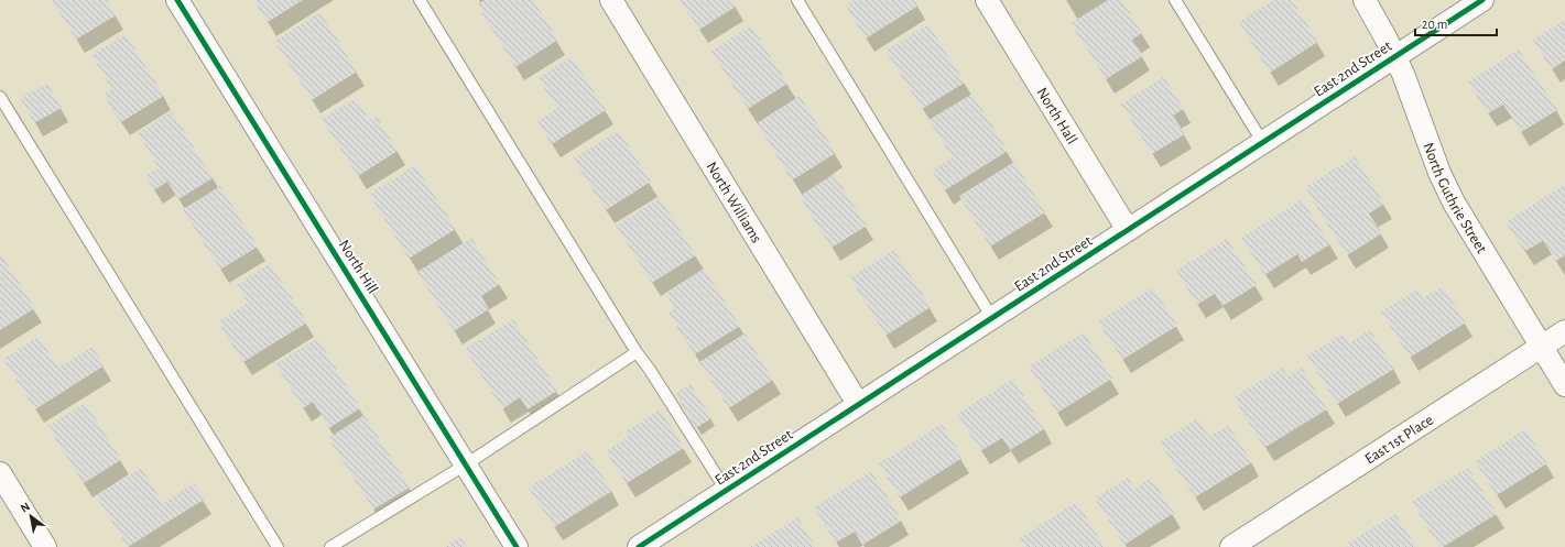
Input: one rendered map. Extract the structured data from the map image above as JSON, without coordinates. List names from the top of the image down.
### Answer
{
  "streets": {
    "street": [
      "East 2nd Street",
      "North Hall",
      "North Guthrie Street",
      "North Williams",
      "North Hill",
      "East 1st Place"
    ]
  },
  "crossings": [
    ["East 2nd Street", "North Hall"],
    ["East 2nd Street", "North Guthrie Street"],
    ["East 2nd Street", "North Williams"],
    ["North Guthrie Street", "East 1st Place"]
  ],
  "scale_bar": "20 m",
  "north": "top left"
}
